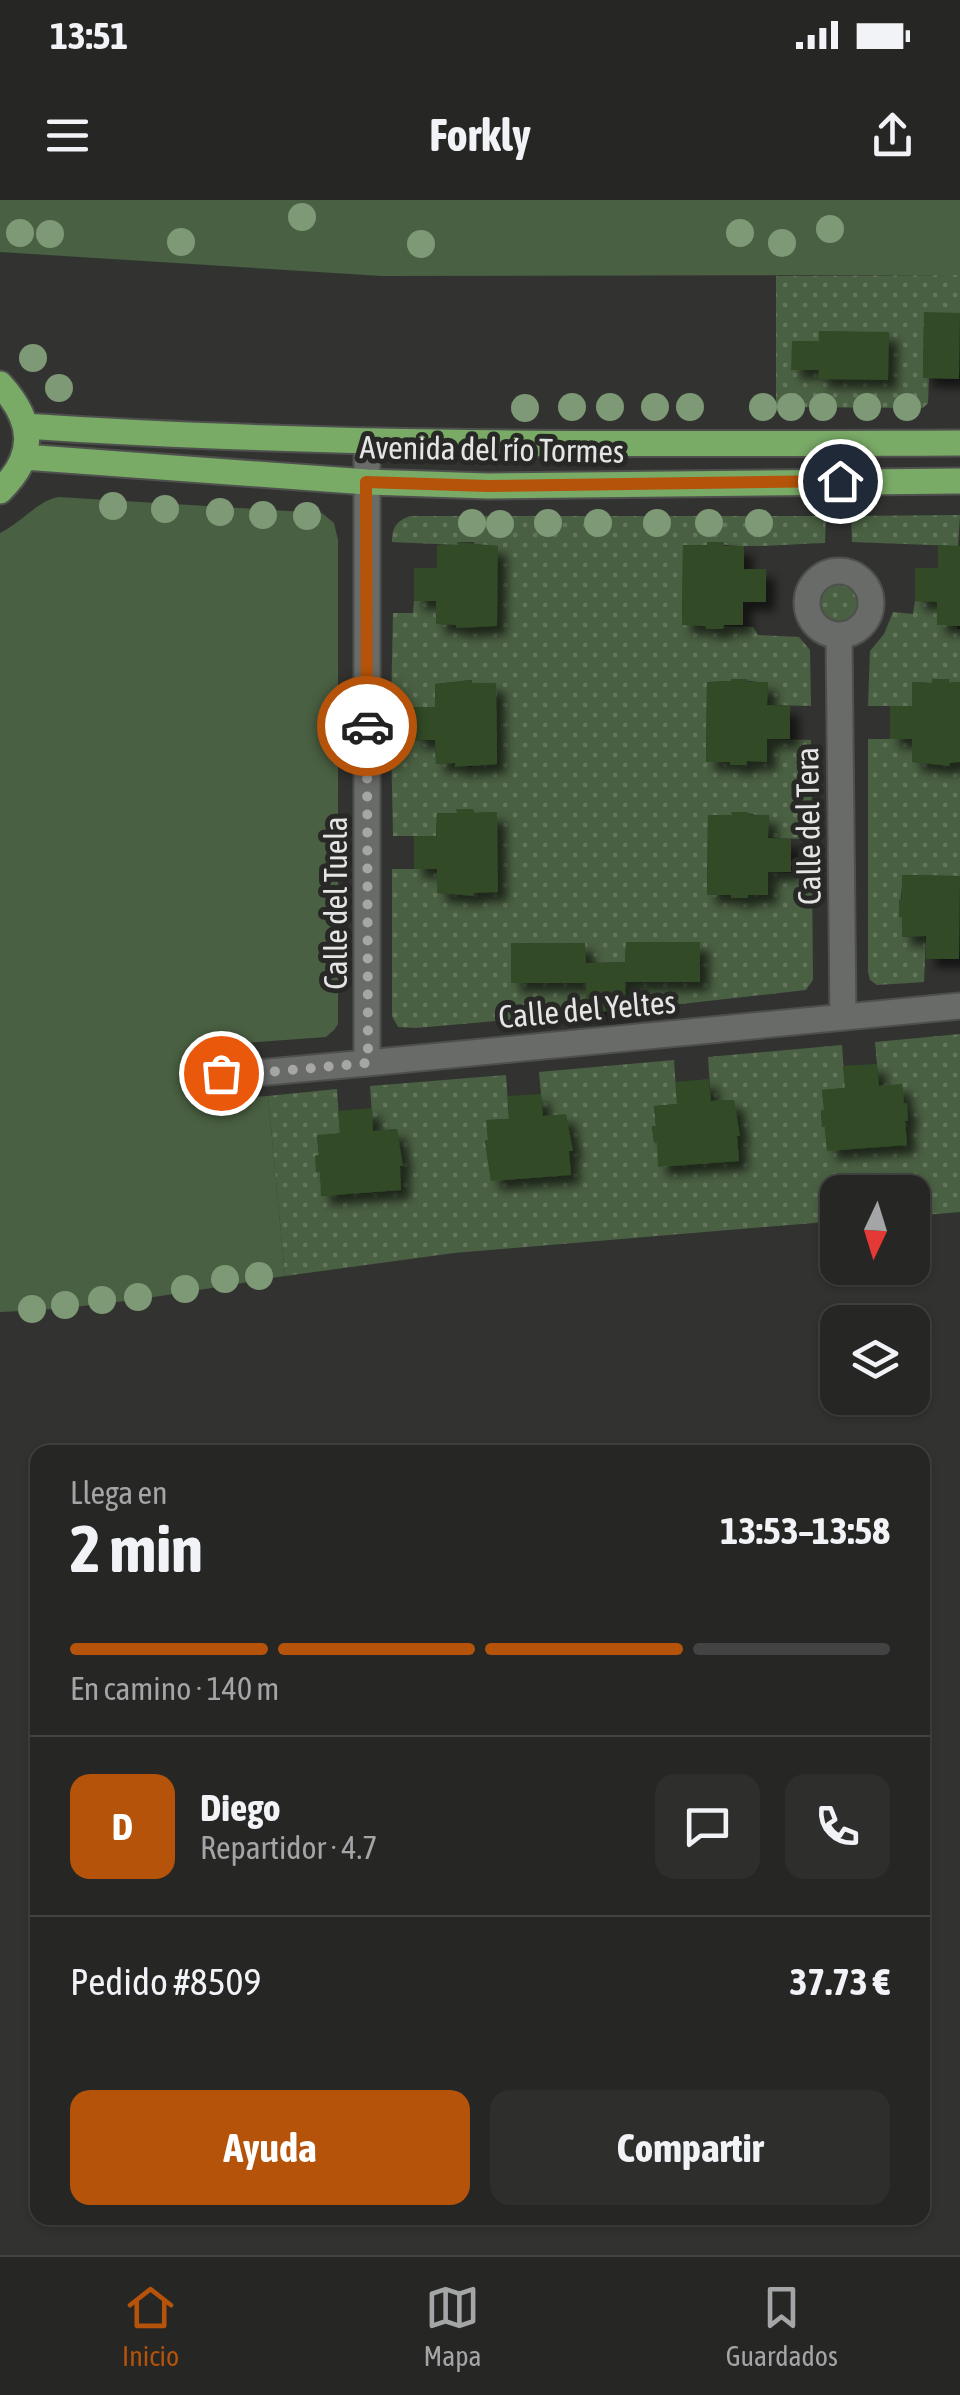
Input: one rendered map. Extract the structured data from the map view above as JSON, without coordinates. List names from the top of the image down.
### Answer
{
  "streets": {
    "main road": ["Avenida del río Tormes"],
    "street": ["Calle del Tera", "Calle del Tuela", "Calle del Yeltes"]
  },
  "crossings": [
    ["Avenida del río Tormes", "Calle del Tuela"],
    ["Calle del Tera", "Calle del Yeltes"],
    ["Calle del Tuela", "Calle del Yeltes"]
  ],
  "north": "bottom",
  "page": {
    "status": "13:51",
    "header": "Forkly",
    "heading": ["2 min", "Llega en", "13:53–13:58"],
    "panel": [
      "Diego",
      "Repartidor · 4.7",
      "Pedido #8509",
      "37.73 €"
    ],
    "bar": "En camino · 140 m",
    "round": "D",
    "buttons": ["Ayuda", "Compartir"],
    "tabs": ["Inicio", "Mapa", "Guardados"]
  }
}
